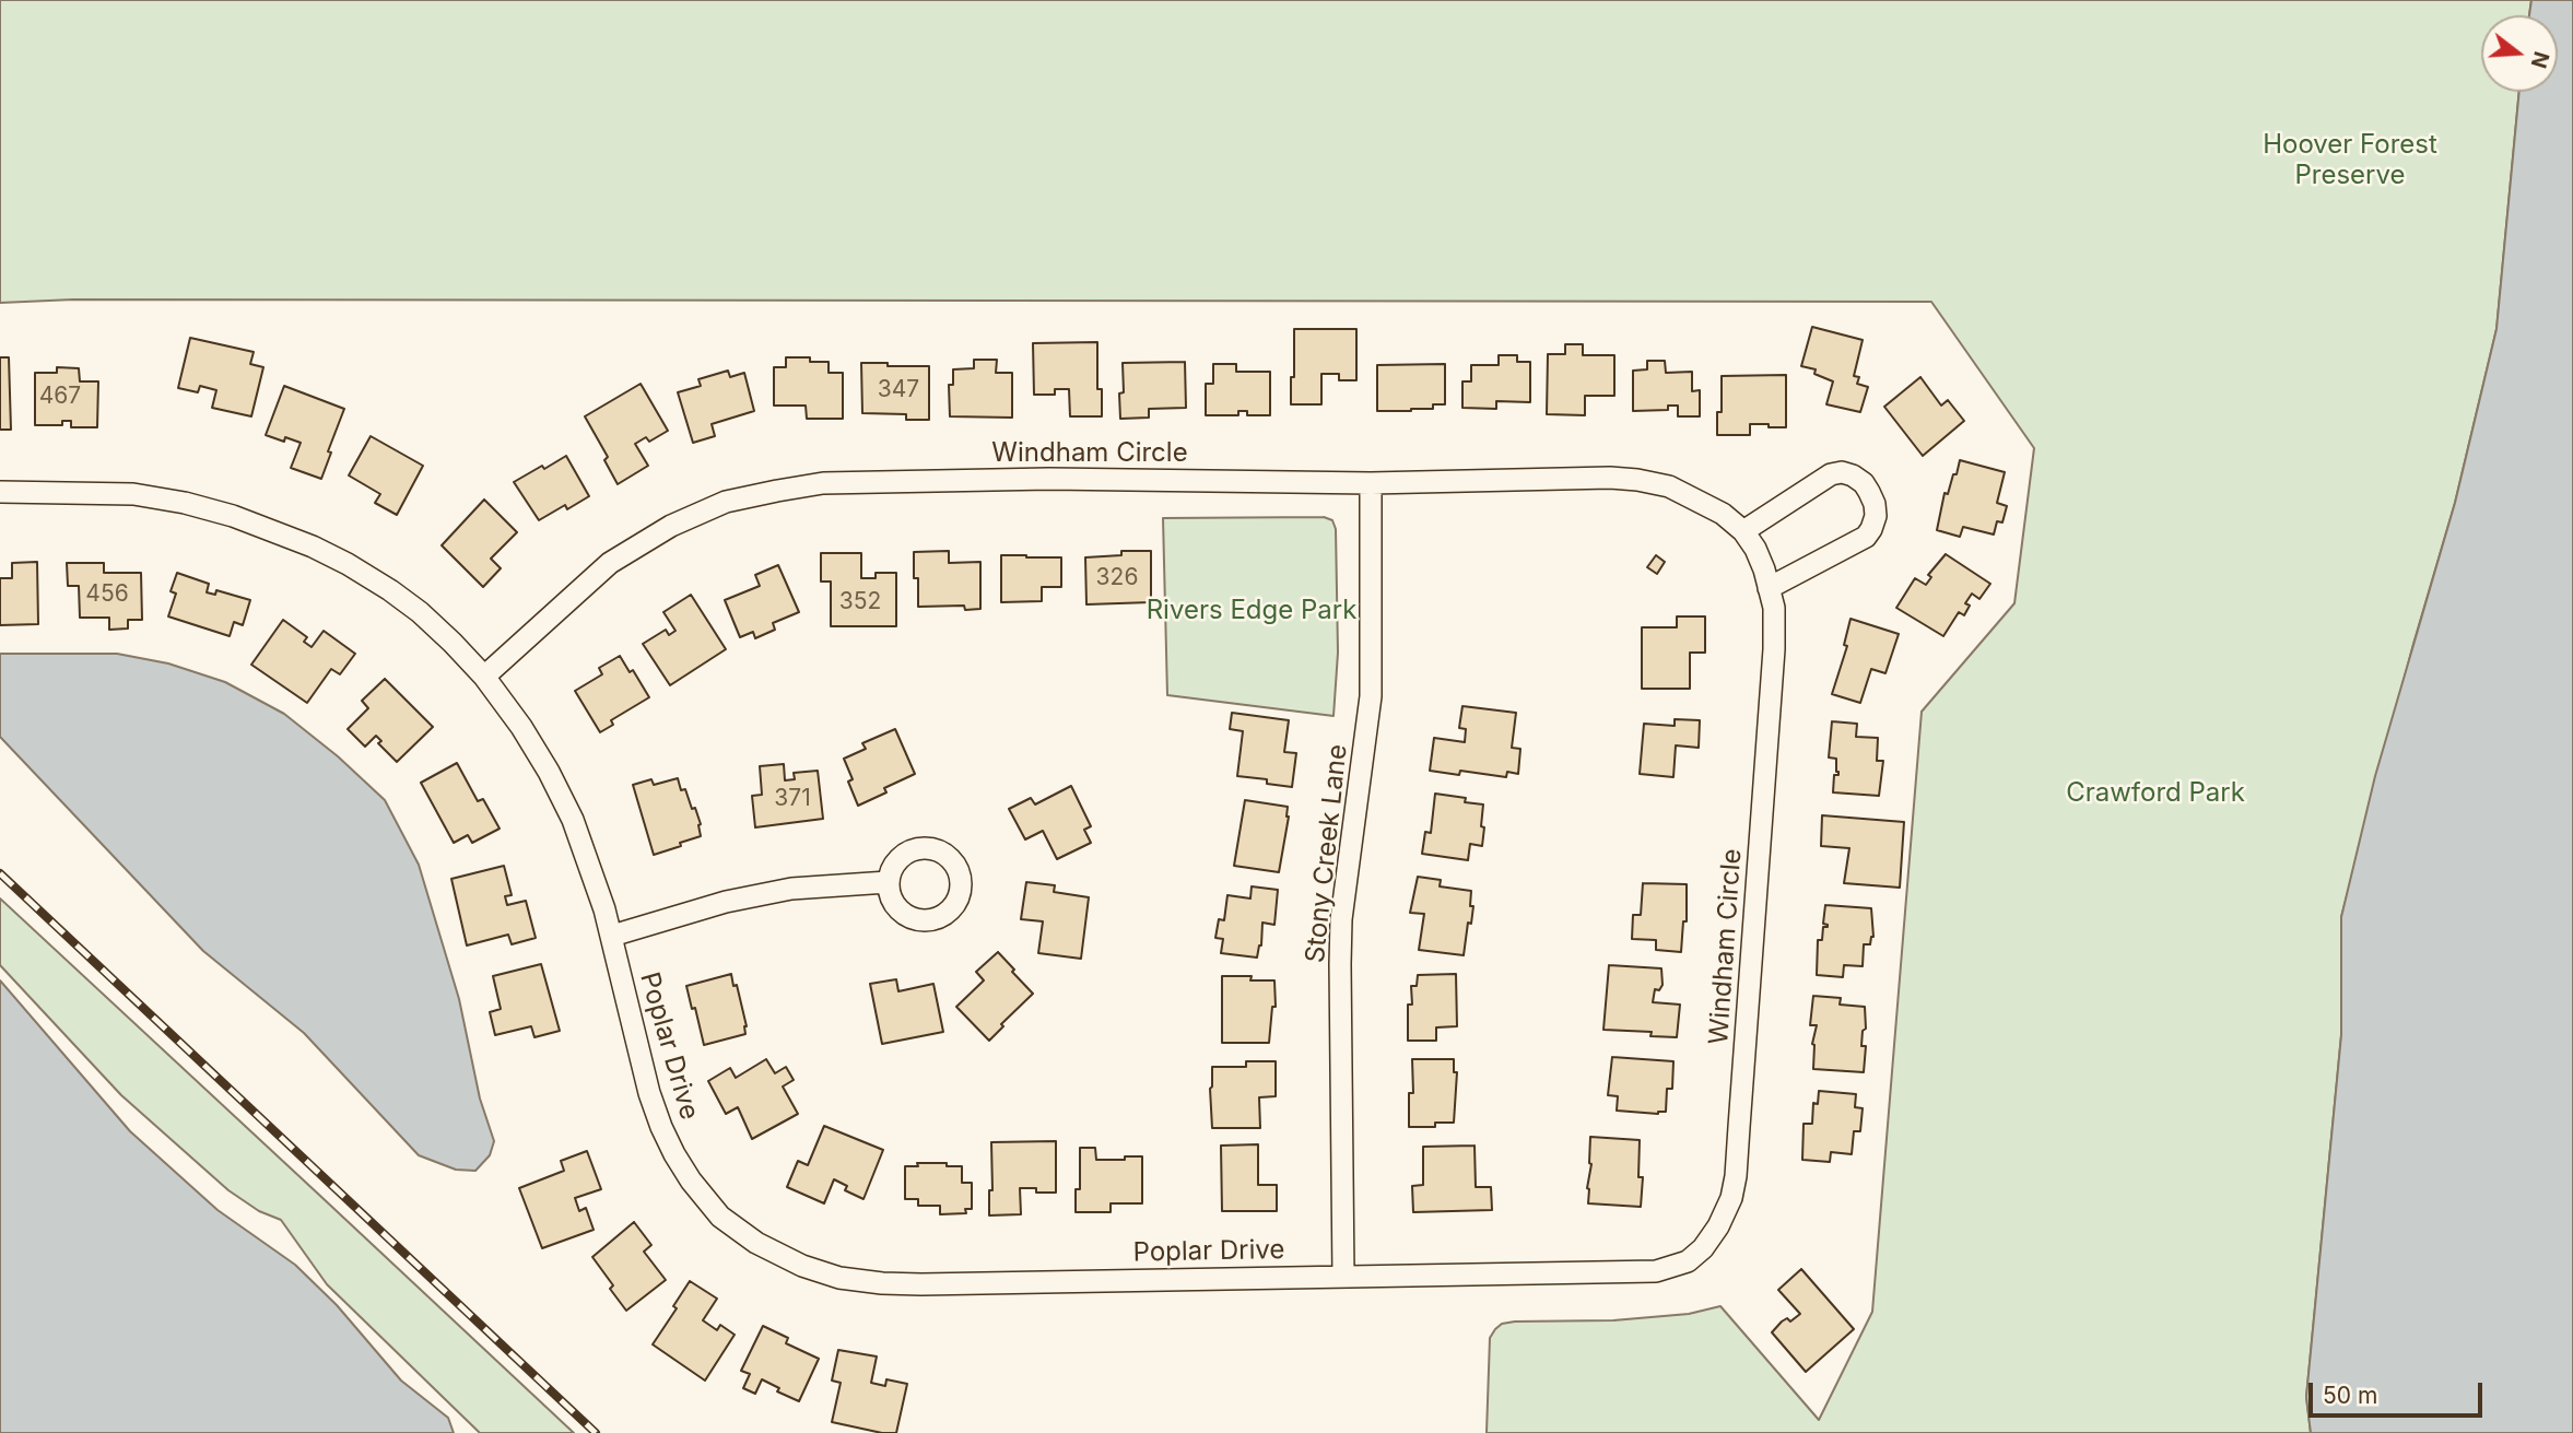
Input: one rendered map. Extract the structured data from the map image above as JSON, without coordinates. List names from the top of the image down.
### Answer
{
  "streets": {
    "street": ["Windham Circle", "Stony Creek Lane", "Poplar Drive"]
  },
  "crossings": [
    ["Windham Circle", "Stony Creek Lane"],
    ["Windham Circle", "Poplar Drive"],
    ["Stony Creek Lane", "Poplar Drive"]
  ],
  "parks": ["Hoover Forest Preserve", "Rivers Edge Park", "Crawford Park"],
  "house_numbers": [
    "347",
    "467",
    "326",
    "456",
    "352",
    "371"
  ],
  "scale_bar": "50 m",
  "north": "right"
}
